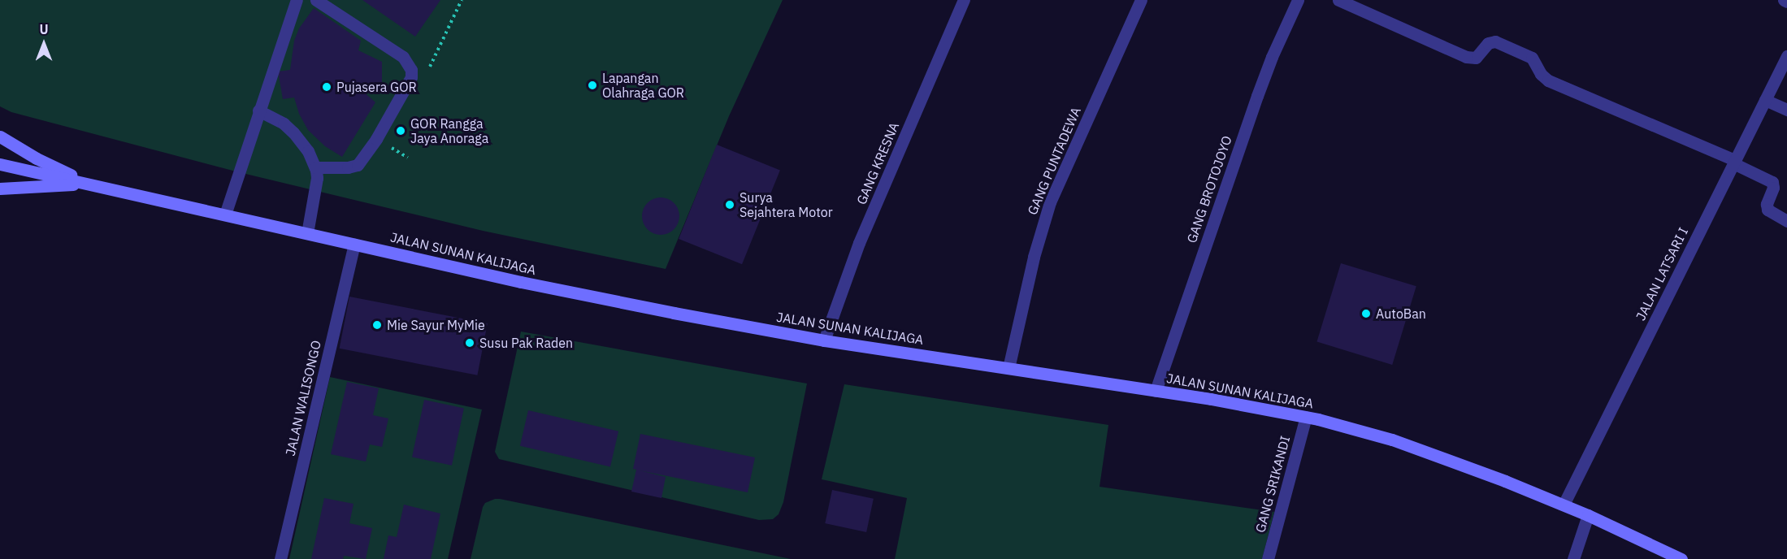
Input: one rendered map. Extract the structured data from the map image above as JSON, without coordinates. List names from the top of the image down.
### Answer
{
  "streets": {
    "main road": ["JALAN SUNAN KALIJAGA"],
    "street": [
      "GANG PUNTADEWA",
      "GANG KRESNA",
      "GANG BROTOJOYO",
      "JALAN LATSARI I",
      "JALAN WALISONGO",
      "GANG SRIKANDI"
    ]
  },
  "crossings": [
    ["GANG PUNTADEWA", "JALAN SUNAN KALIJAGA"],
    ["GANG KRESNA", "JALAN SUNAN KALIJAGA"],
    ["GANG BROTOJOYO", "JALAN SUNAN KALIJAGA"],
    ["JALAN SUNAN KALIJAGA", "JALAN LATSARI I"],
    ["JALAN SUNAN KALIJAGA", "JALAN WALISONGO"],
    ["JALAN SUNAN KALIJAGA", "GANG SRIKANDI"]
  ],
  "places": [
    "Lapangan Olahraga GOR",
    "Pujasera GOR",
    "GOR Rangga Jaya Anoraga",
    "Surya Sejahtera Motor",
    "AutoBan",
    "Mie Sayur MyMie",
    "Susu Pak Raden"
  ],
  "north": "top"
}
